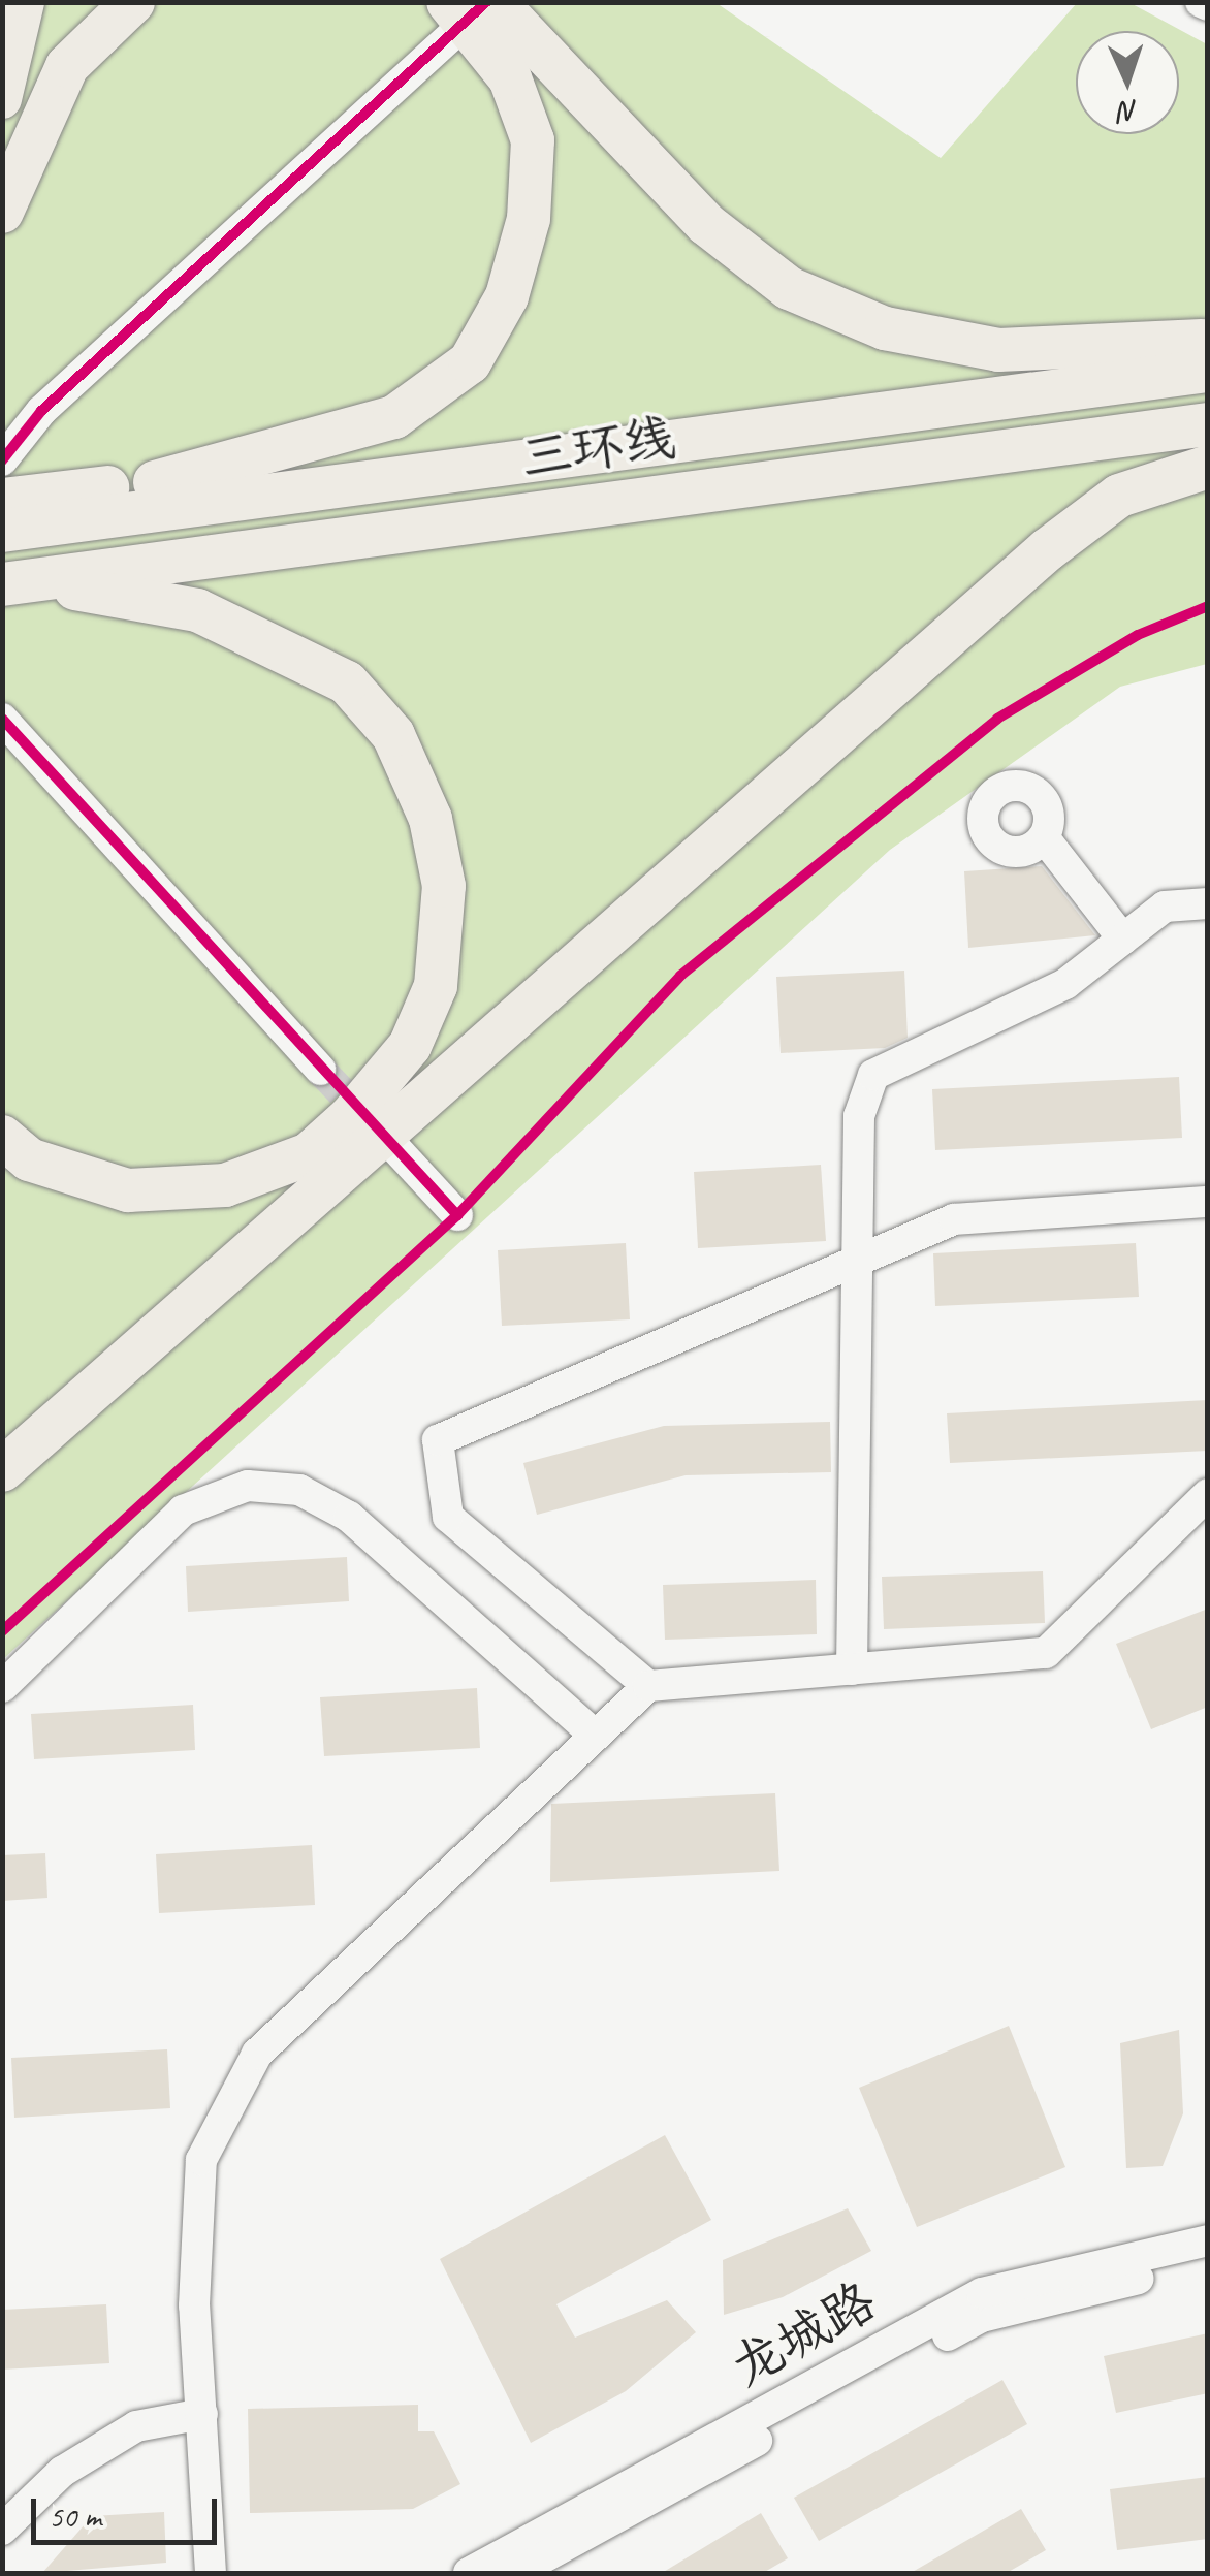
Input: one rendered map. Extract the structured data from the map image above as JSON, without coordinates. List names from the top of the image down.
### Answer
{
  "streets": {
    "highway": ["三环线"],
    "street": ["龙城路"]
  },
  "scale_bar": "50 m",
  "north": "bottom"
}
